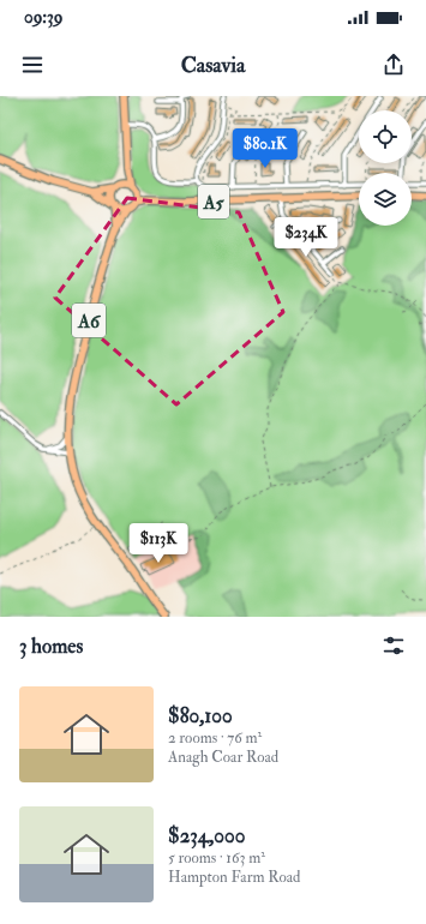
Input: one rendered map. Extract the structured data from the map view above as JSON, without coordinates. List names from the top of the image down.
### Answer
{
  "streets": {
    "highway": ["A5", "A6"]
  },
  "crossings": [
    ["A5", "A6"]
  ],
  "page": {
    "status": "09:39",
    "header": "Casavia",
    "price": ["$80.1K", "$234K", "$113K"],
    "heading": "3 homes",
    "list": [
      {
        "name": "$80,100",
        "note": "2 rooms · 76 m² · Anagh Coar Road"
      },
      {
        "name": "$234,000",
        "note": "5 rooms · 163 m² · Hampton Farm Road"
      }
    ]
  }
}
